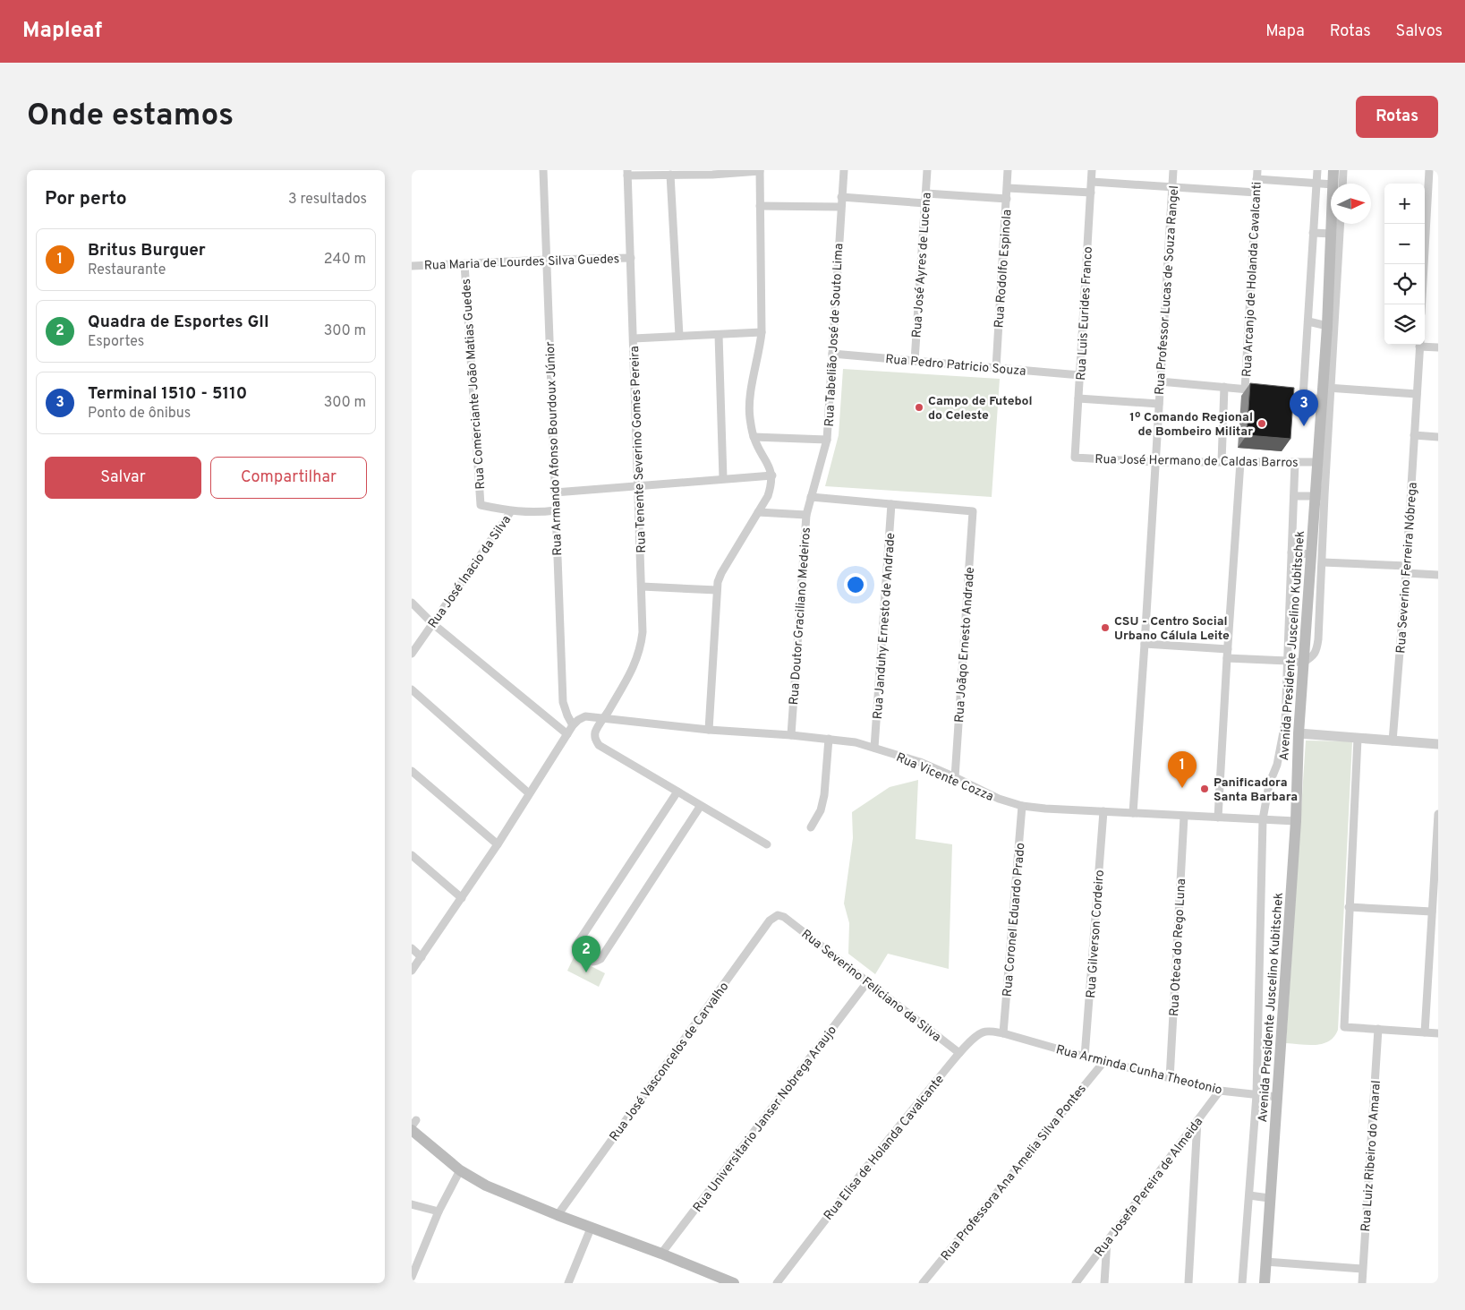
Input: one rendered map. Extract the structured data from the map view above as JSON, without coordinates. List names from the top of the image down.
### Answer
{
  "streets": {
    "main road": ["Avenida Presidente Juscelino Kubitschek"],
    "street": [
      "Rua Maria de Lourdes Silva Guedes",
      "Rua José Ayres de Lucena",
      "Rua Rodolfo Espinola",
      "Rua Arcanjo de Holanda Cavalcanti",
      "Rua Professor Lucas de Souza Rangel",
      "Rua Luis Eurides Franco",
      "Rua Tabelião José de Souto Lima",
      "Rua Pedro Patricio Souza",
      "Rua Comerciante João Matias Guedes",
      "Rua Armando Afonso Bourdoux Júnior",
      "Rua Tenente Severino Gomes Pereira",
      "Rua José Hermano de Caldas Barros",
      "Rua Severino Ferreira Nóbrega",
      "Rua José Inacio da Silva",
      "Rua Doutor Graciliano Medeiros",
      "Rua Janduhy Ernesto de Andrade",
      "Rua Joãqo Ernesto Andrade",
      "Rua Vicente Cozza",
      "Rua Coronel Eduardo Prado",
      "Rua Gilverson Cordeiro",
      "Rua Oteca do Rego Luna",
      "Rua Severino Feliciano da Silva",
      "Rua José Vasconcelos de Carvalho",
      "Rua Arminda Cunha Theotonio",
      "Rua Universitario Janser Nobrega Araujo",
      "Rua Elisa de Holanda Cavalcante",
      "Rua Luiz Ribeiro do Amaral",
      "Rua Professora Ana Amelia Silva Pontes",
      "Rua Josefa Pereira de Almeida"
    ]
  },
  "crossings": [
    ["Rua Maria de Lourdes Silva Guedes", "Rua Comerciante João Matias Guedes"],
    ["Rua Maria de Lourdes Silva Guedes", "Rua Armando Afonso Bourdoux Júnior"],
    ["Rua Maria de Lourdes Silva Guedes", "Rua Tenente Severino Gomes Pereira"],
    ["Rua José Ayres de Lucena", "Rua Pedro Patricio Souza"],
    ["Rua Rodolfo Espinola", "Rua Pedro Patricio Souza"],
    ["Rua Arcanjo de Holanda Cavalcanti", "Rua José Hermano de Caldas Barros"],
    ["Rua Professor Lucas de Souza Rangel", "Rua José Hermano de Caldas Barros"],
    ["Rua Professor Lucas de Souza Rangel", "Rua Vicente Cozza"],
    ["Rua Luis Eurides Franco", "Rua Pedro Patricio Souza"],
    ["Rua Luis Eurides Franco", "Rua José Hermano de Caldas Barros"],
    ["Rua Tabelião José de Souto Lima", "Rua Pedro Patricio Souza"],
    ["Rua Tabelião José de Souto Lima", "Rua Doutor Graciliano Medeiros"],
    ["Rua Comerciante João Matias Guedes", "Rua José Inacio da Silva"],
    ["Rua Armando Afonso Bourdoux Júnior", "Rua Vicente Cozza"],
    ["Rua Tenente Severino Gomes Pereira", "Rua Vicente Cozza"],
    ["Rua José Hermano de Caldas Barros", "Avenida Presidente Juscelino Kubitschek"],
    ["Rua Doutor Graciliano Medeiros", "Rua Vicente Cozza"],
    ["Rua Janduhy Ernesto de Andrade", "Rua Joãqo Ernesto Andrade"],
    ["Rua Janduhy Ernesto de Andrade", "Rua Vicente Cozza"],
    ["Rua Joãqo Ernesto Andrade", "Rua Vicente Cozza"],
    ["Avenida Presidente Juscelino Kubitschek", "Rua Vicente Cozza"],
    ["Avenida Presidente Juscelino Kubitschek", "Rua Arminda Cunha Theotonio"],
    ["Rua Vicente Cozza", "Rua Coronel Eduardo Prado"],
    ["Rua Vicente Cozza", "Rua Gilverson Cordeiro"],
    ["Rua Vicente Cozza", "Rua Oteca do Rego Luna"],
    ["Rua Coronel Eduardo Prado", "Rua Arminda Cunha Theotonio"],
    ["Rua Coronel Eduardo Prado", "Rua Elisa de Holanda Cavalcante"],
    ["Rua Gilverson Cordeiro", "Rua Arminda Cunha Theotonio"],
    ["Rua Oteca do Rego Luna", "Rua Arminda Cunha Theotonio"],
    ["Rua Severino Feliciano da Silva", "Rua José Vasconcelos de Carvalho"],
    ["Rua Severino Feliciano da Silva", "Rua Universitario Janser Nobrega Araujo"],
    ["Rua Severino Feliciano da Silva", "Rua Elisa de Holanda Cavalcante"],
    ["Rua Arminda Cunha Theotonio", "Rua Elisa de Holanda Cavalcante"],
    ["Rua Arminda Cunha Theotonio", "Rua Professora Ana Amelia Silva Pontes"],
    ["Rua Arminda Cunha Theotonio", "Rua Josefa Pereira de Almeida"]
  ],
  "places": [
    "Campo de Futebol do Celeste",
    "1º Comando Regional de Bombeiro Militar",
    "CSU - Centro Social Urbano Cálula Leite",
    "Panificadora Santa Barbara"
  ],
  "north": "right",
  "page": {
    "header": "Mapleaf",
    "nav": ["Mapa", "Rotas", "Salvos"],
    "buttons": [
      "Rotas",
      ["Salvar", "Compartilhar"]
    ],
    "title": "Onde estamos",
    "heading": ["Por perto", "3 resultados"],
    "map_buttons": ["+", "−"],
    "list": [
      {
        "mark": "1",
        "name": "Britus Burguer",
        "note": "Restaurante",
        "value": "240 m"
      },
      {
        "mark": "2",
        "name": "Quadra de Esportes GII",
        "note": "Esportes",
        "value": "300 m"
      },
      {
        "mark": "3",
        "name": "Terminal 1510 - 5110",
        "note": "Ponto de ônibus",
        "value": "300 m"
      }
    ],
    "pins": ["3", "1", "2"]
  }
}
